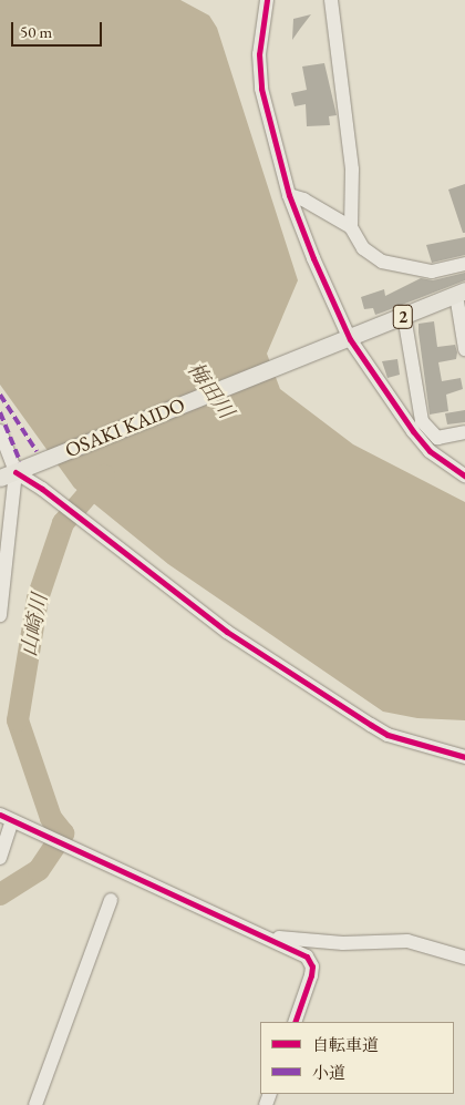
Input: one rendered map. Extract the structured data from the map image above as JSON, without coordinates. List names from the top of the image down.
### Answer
{
  "streets": {
    "main road": ["2", "OSAKI KAIDO"]
  },
  "water": ["梅田川", "山崎川"],
  "legend": ["自転車道", "小道"],
  "scale_bar": "50 m"
}
